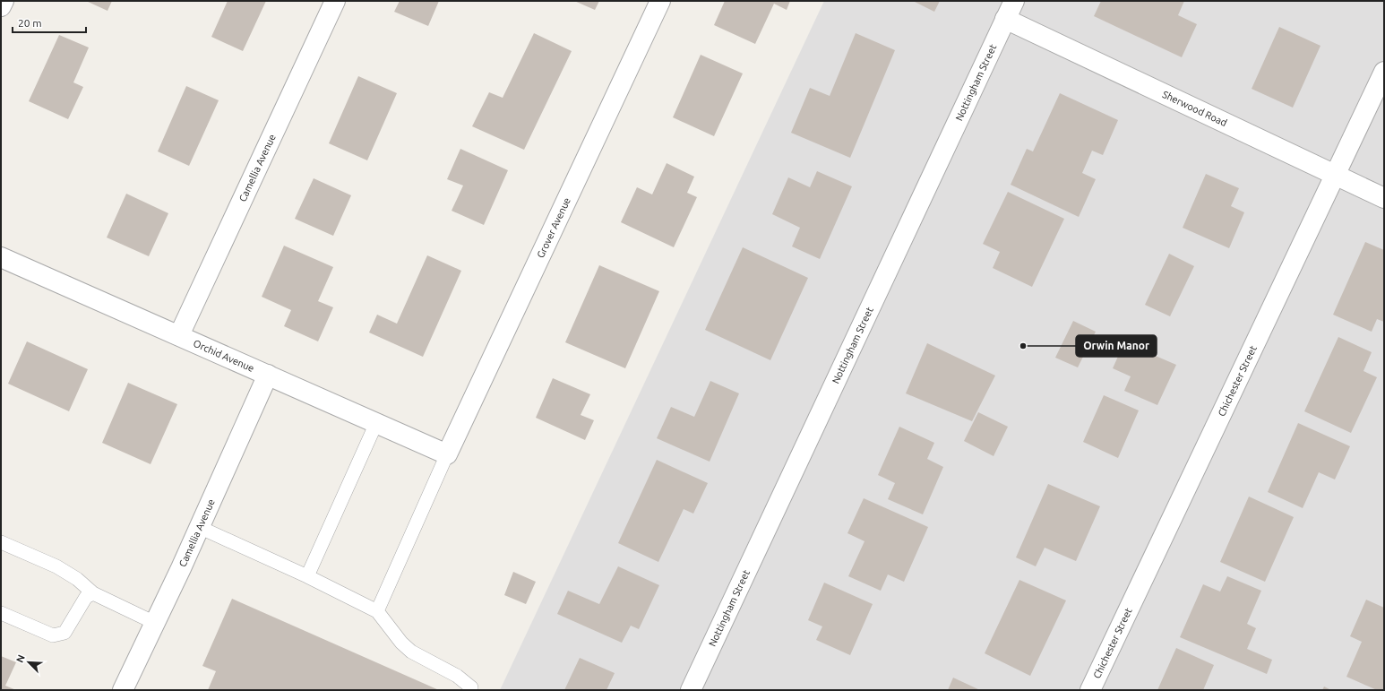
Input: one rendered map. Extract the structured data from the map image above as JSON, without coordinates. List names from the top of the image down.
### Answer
{
  "streets": {
    "street": [
      "Nottingham Street",
      "Sherwood Road",
      "Camellia Avenue",
      "Grover Avenue",
      "Orchid Avenue",
      "Chichester Street"
    ]
  },
  "crossings": [
    ["Nottingham Street", "Sherwood Road"],
    ["Sherwood Road", "Chichester Street"],
    ["Camellia Avenue", "Orchid Avenue"],
    ["Grover Avenue", "Orchid Avenue"]
  ],
  "places": ["Orwin Manor"],
  "scale_bar": "20 m",
  "north": "top left"
}
